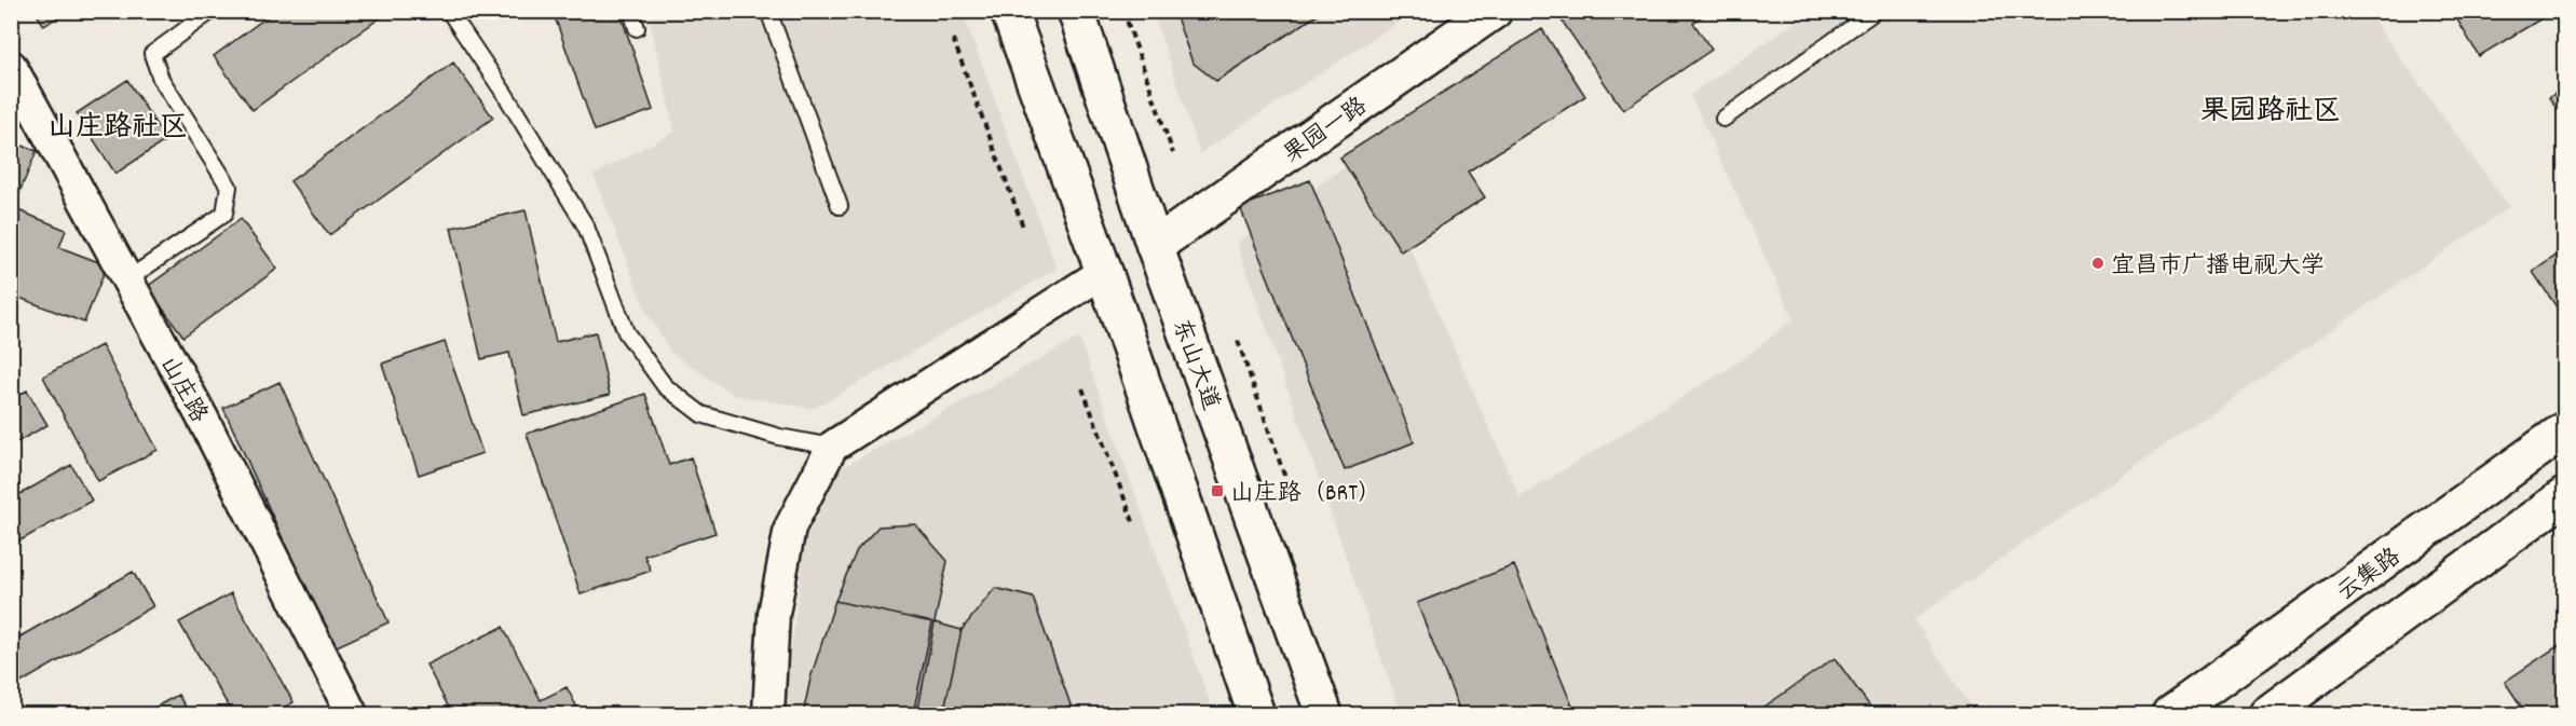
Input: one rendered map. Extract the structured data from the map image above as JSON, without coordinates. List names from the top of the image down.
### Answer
{
  "streets": {
    "main road": ["果园一路", "东山大道", "云集路"],
    "street": ["山庄路"]
  },
  "crossings": [
    ["果园一路", "东山大道"]
  ],
  "districts": ["果园路社区", "山庄路社区"],
  "places": {
    "other": ["宜昌市广播电视大学"],
    "transit": ["山庄路（BRT）"]
  }
}
